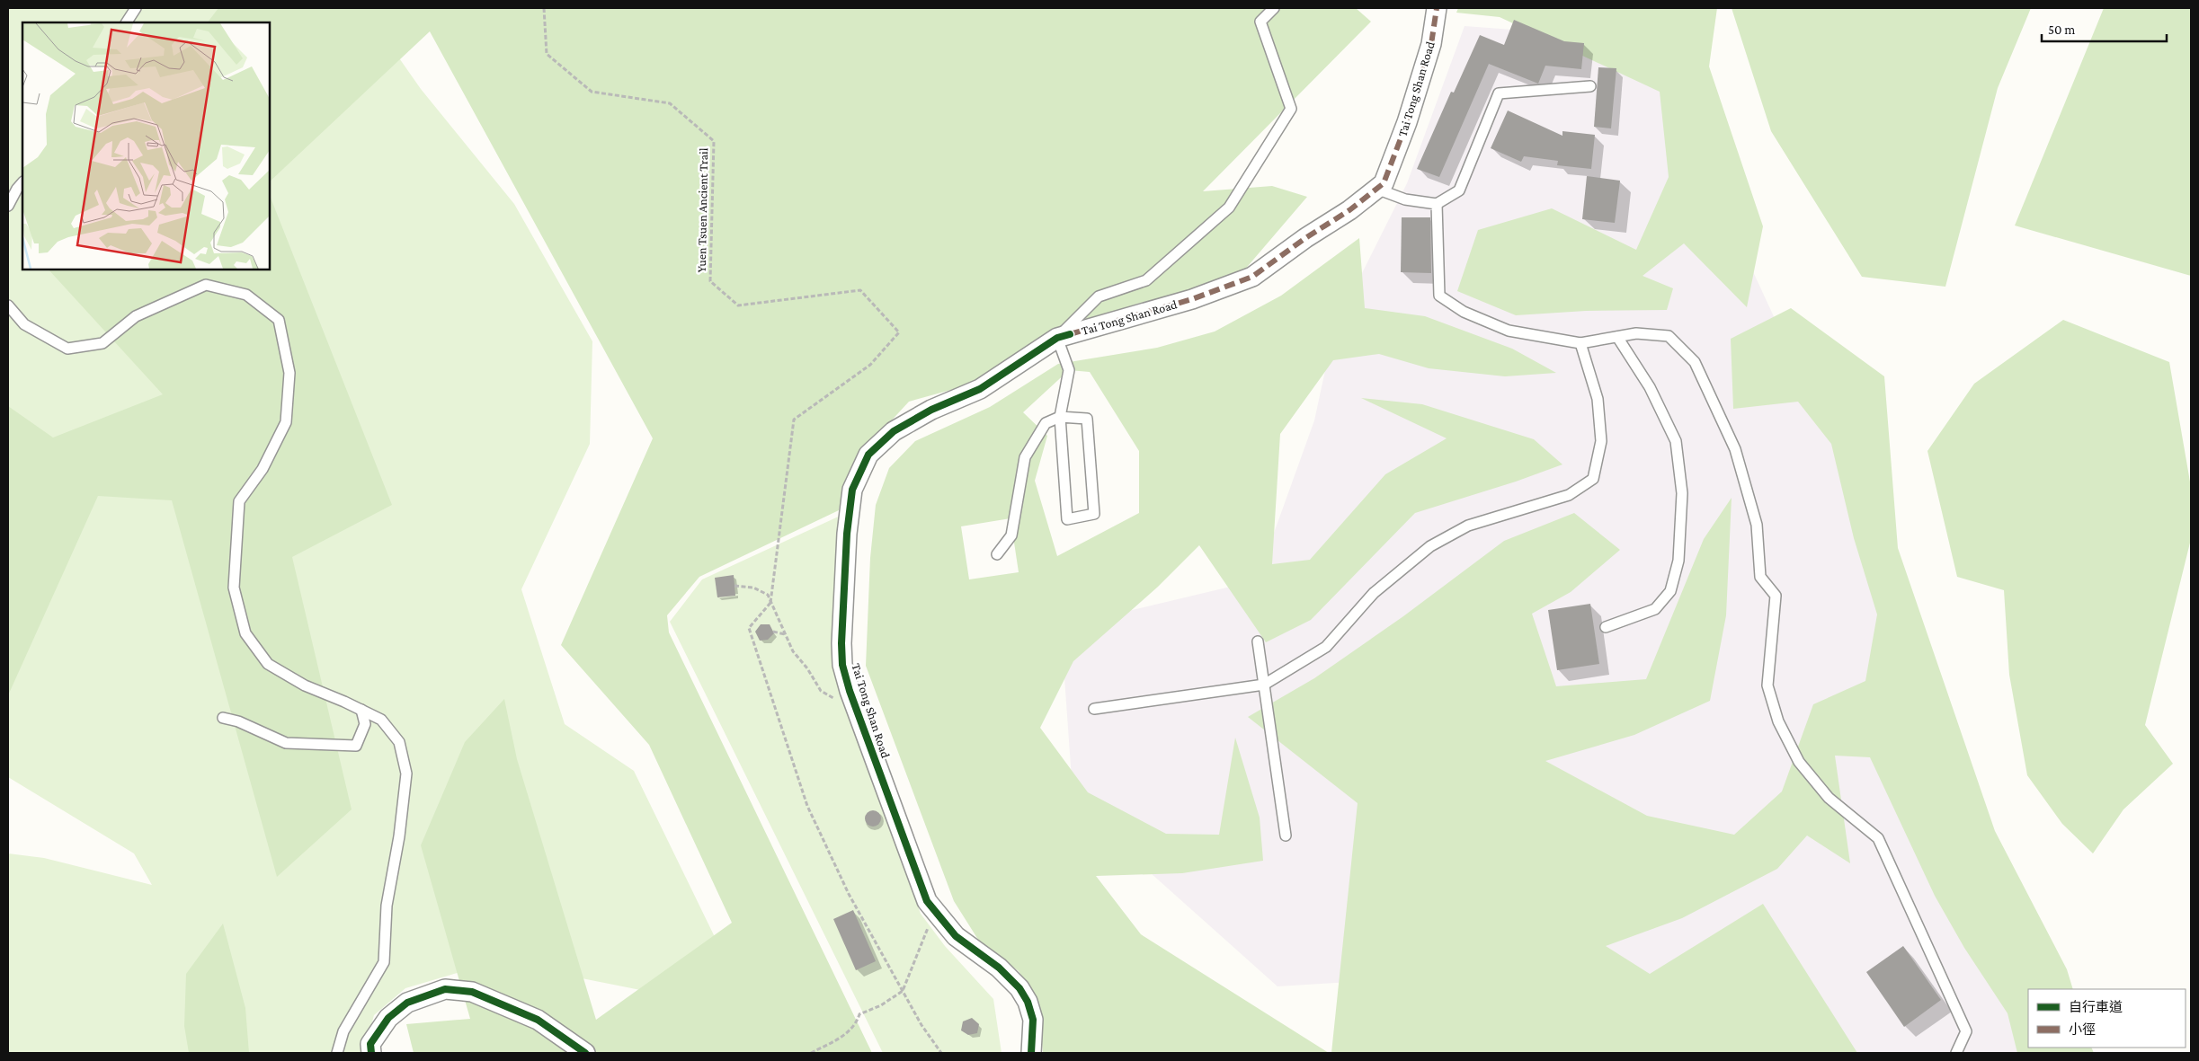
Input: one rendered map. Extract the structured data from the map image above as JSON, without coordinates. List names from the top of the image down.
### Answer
{
  "streets": {
    "street": ["Tai Tong Shan Road"],
    "path": ["Yuen Tsuen Ancient Trail"]
  },
  "legend": ["自行車道", "小徑"],
  "scale_bar": "50 m"
}
